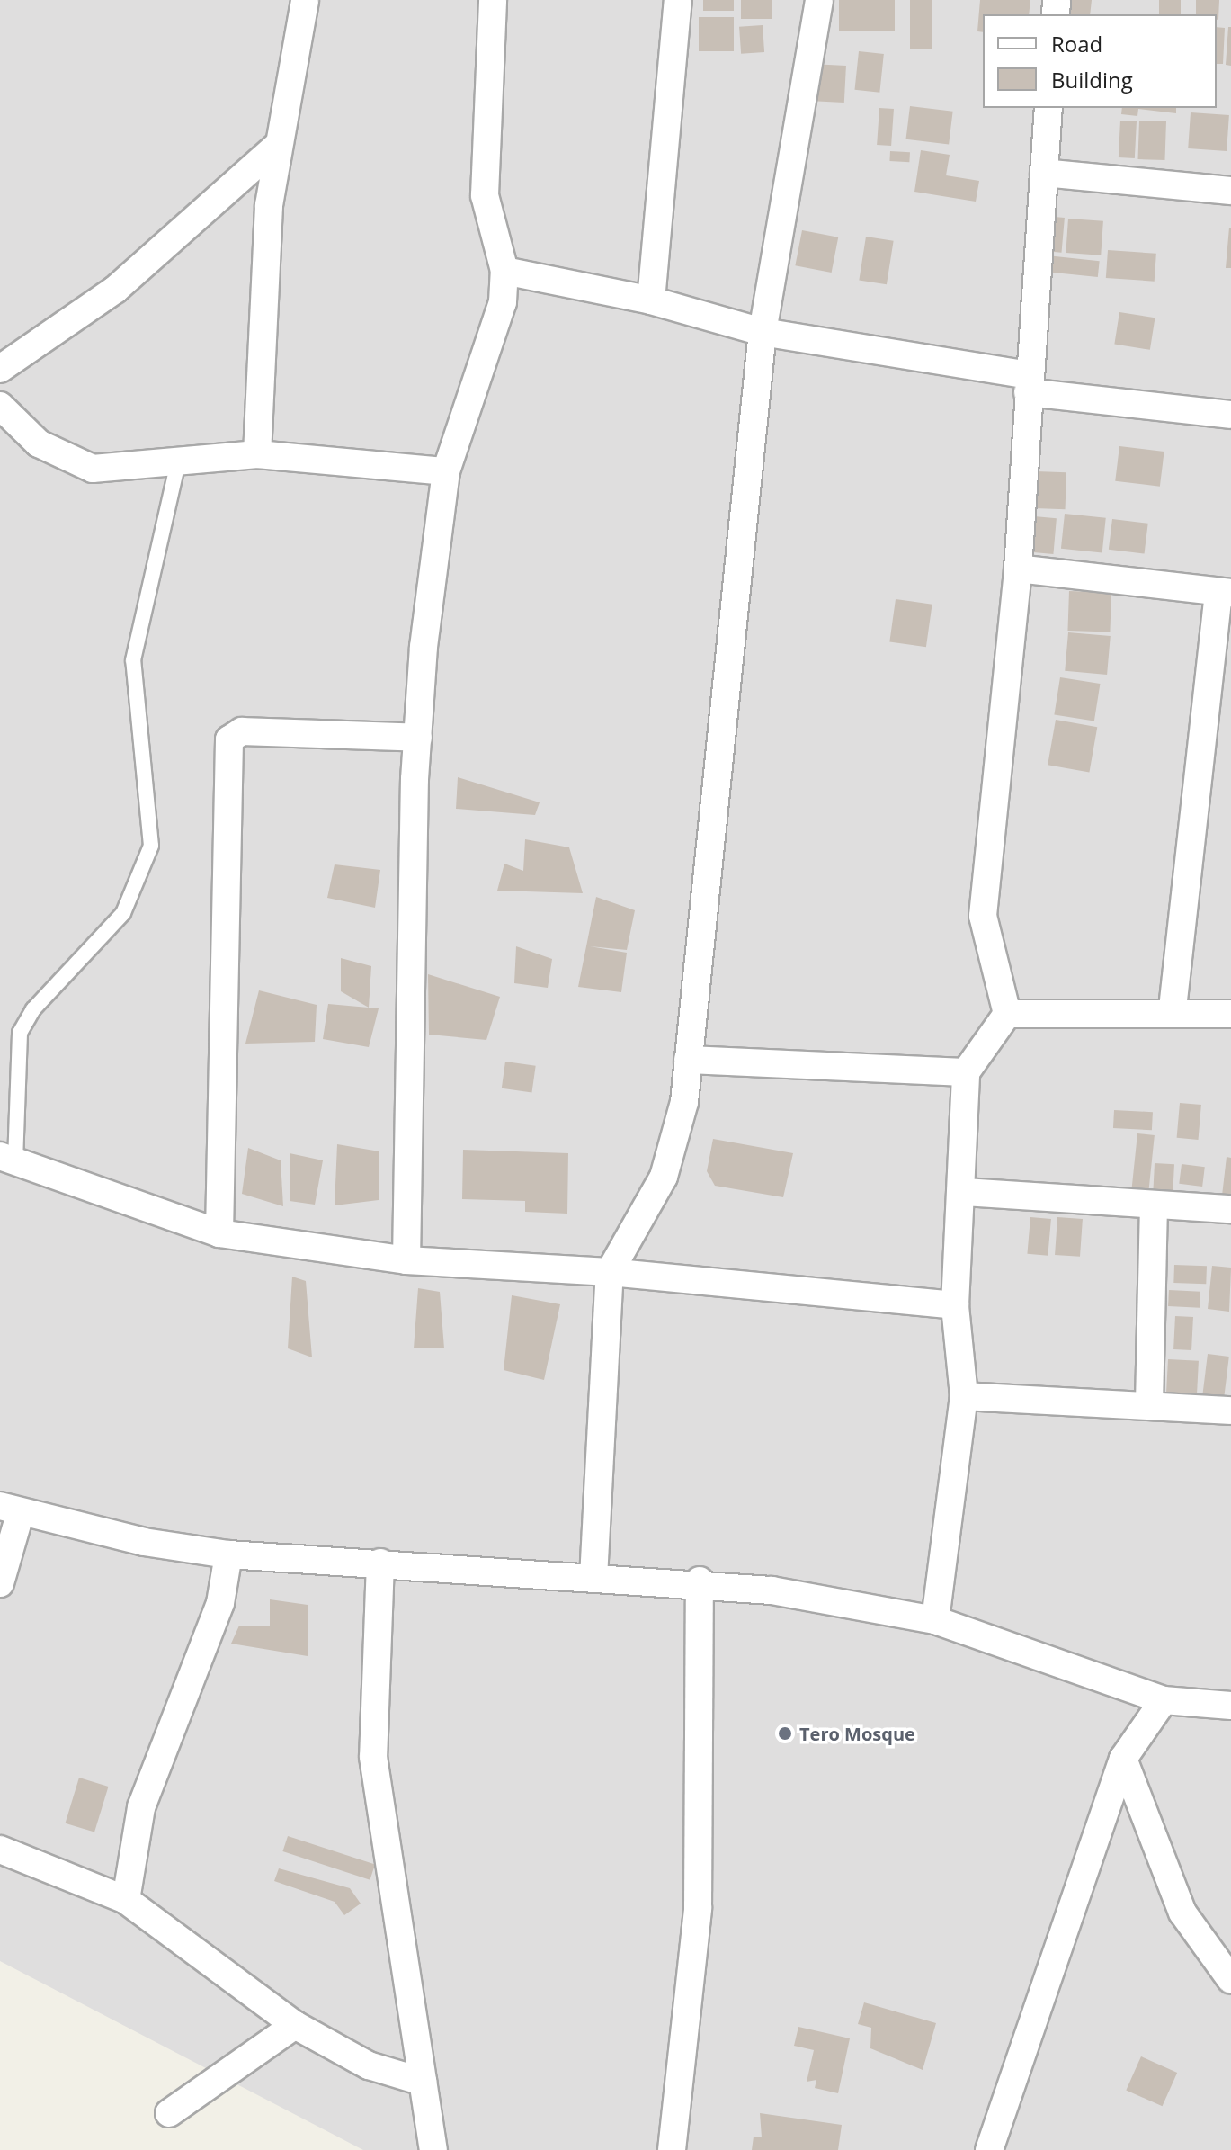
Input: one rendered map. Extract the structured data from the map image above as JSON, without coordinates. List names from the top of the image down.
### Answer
{
  "places": ["Tero Mosque"],
  "legend": ["Road", "Building"]
}
